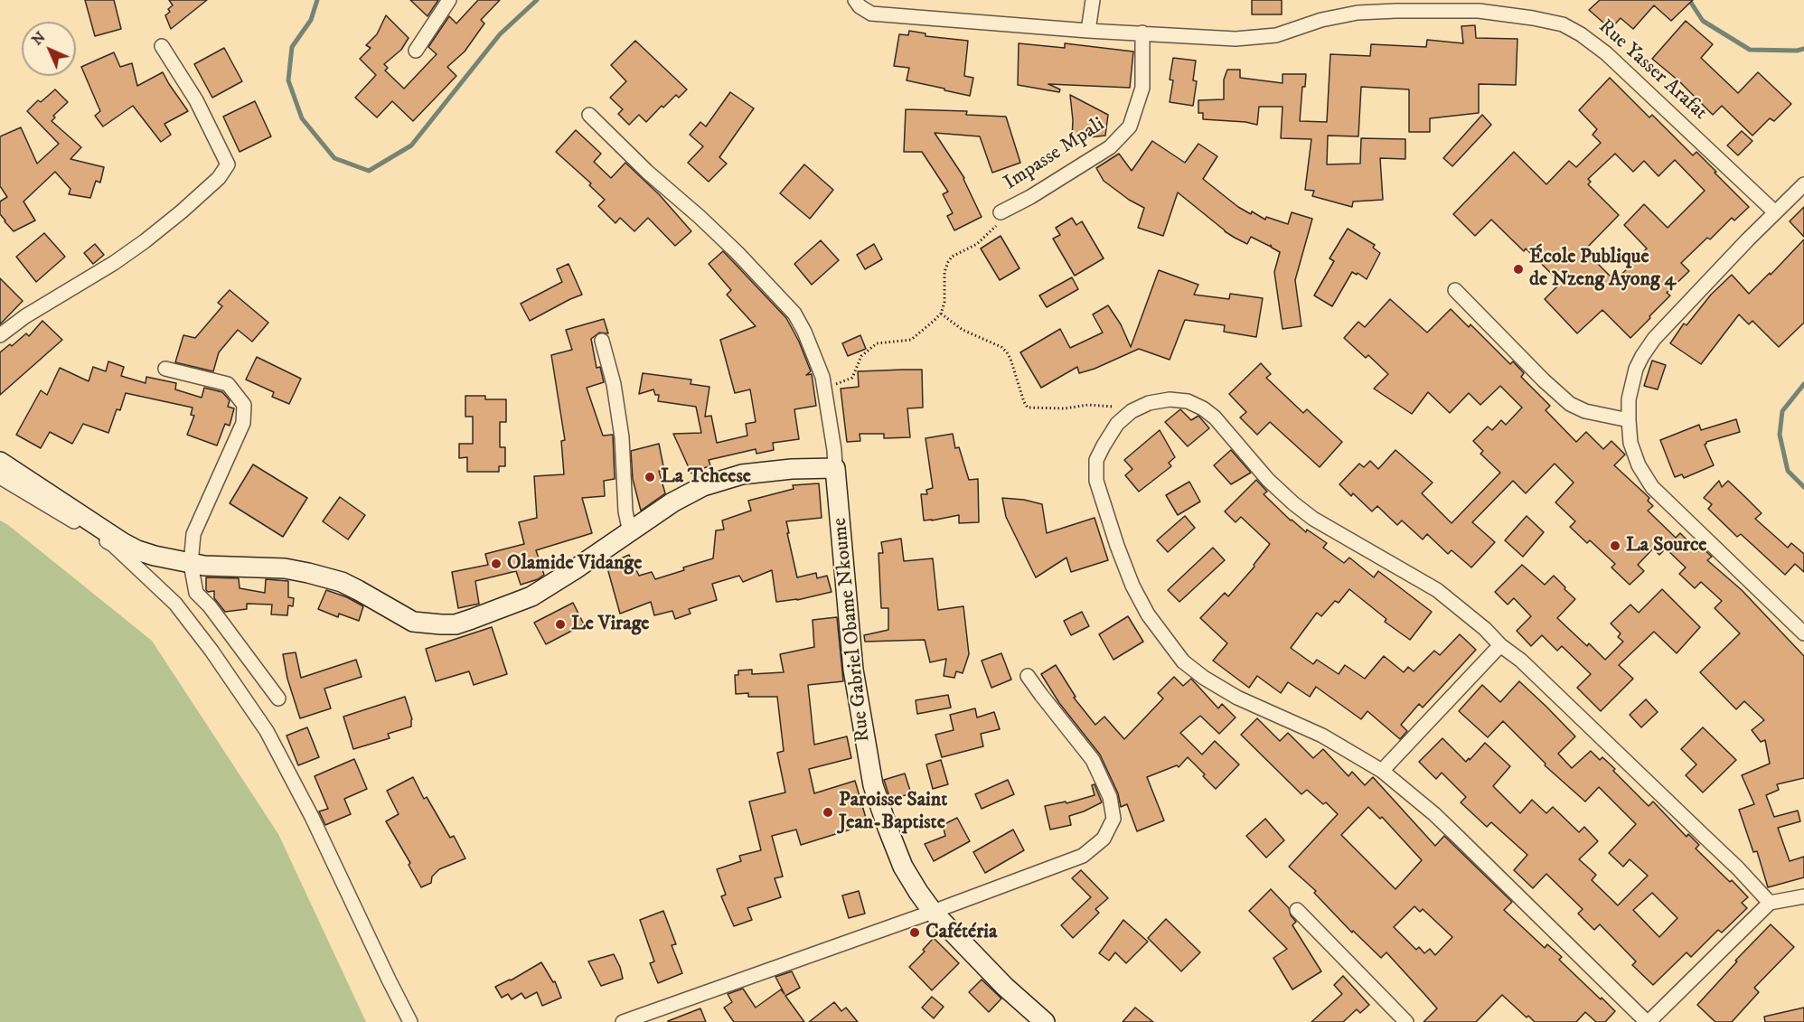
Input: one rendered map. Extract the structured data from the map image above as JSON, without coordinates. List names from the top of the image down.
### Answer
{
  "streets": {
    "street": ["Rue Yasser Arafat", "Impasse Mpali", "Rue Gabriel Obame Nkoume"]
  },
  "crossings": [
    ["Rue Yasser Arafat", "Impasse Mpali"]
  ],
  "places": [
    "École Publique de Nzeng Ayong 4",
    "La Tcheese",
    "La Source",
    "Olamide Vidange",
    "Le Virage",
    "Paroisse Saint Jean-Baptiste",
    "Cafétéria"
  ],
  "north": "top left"
}
